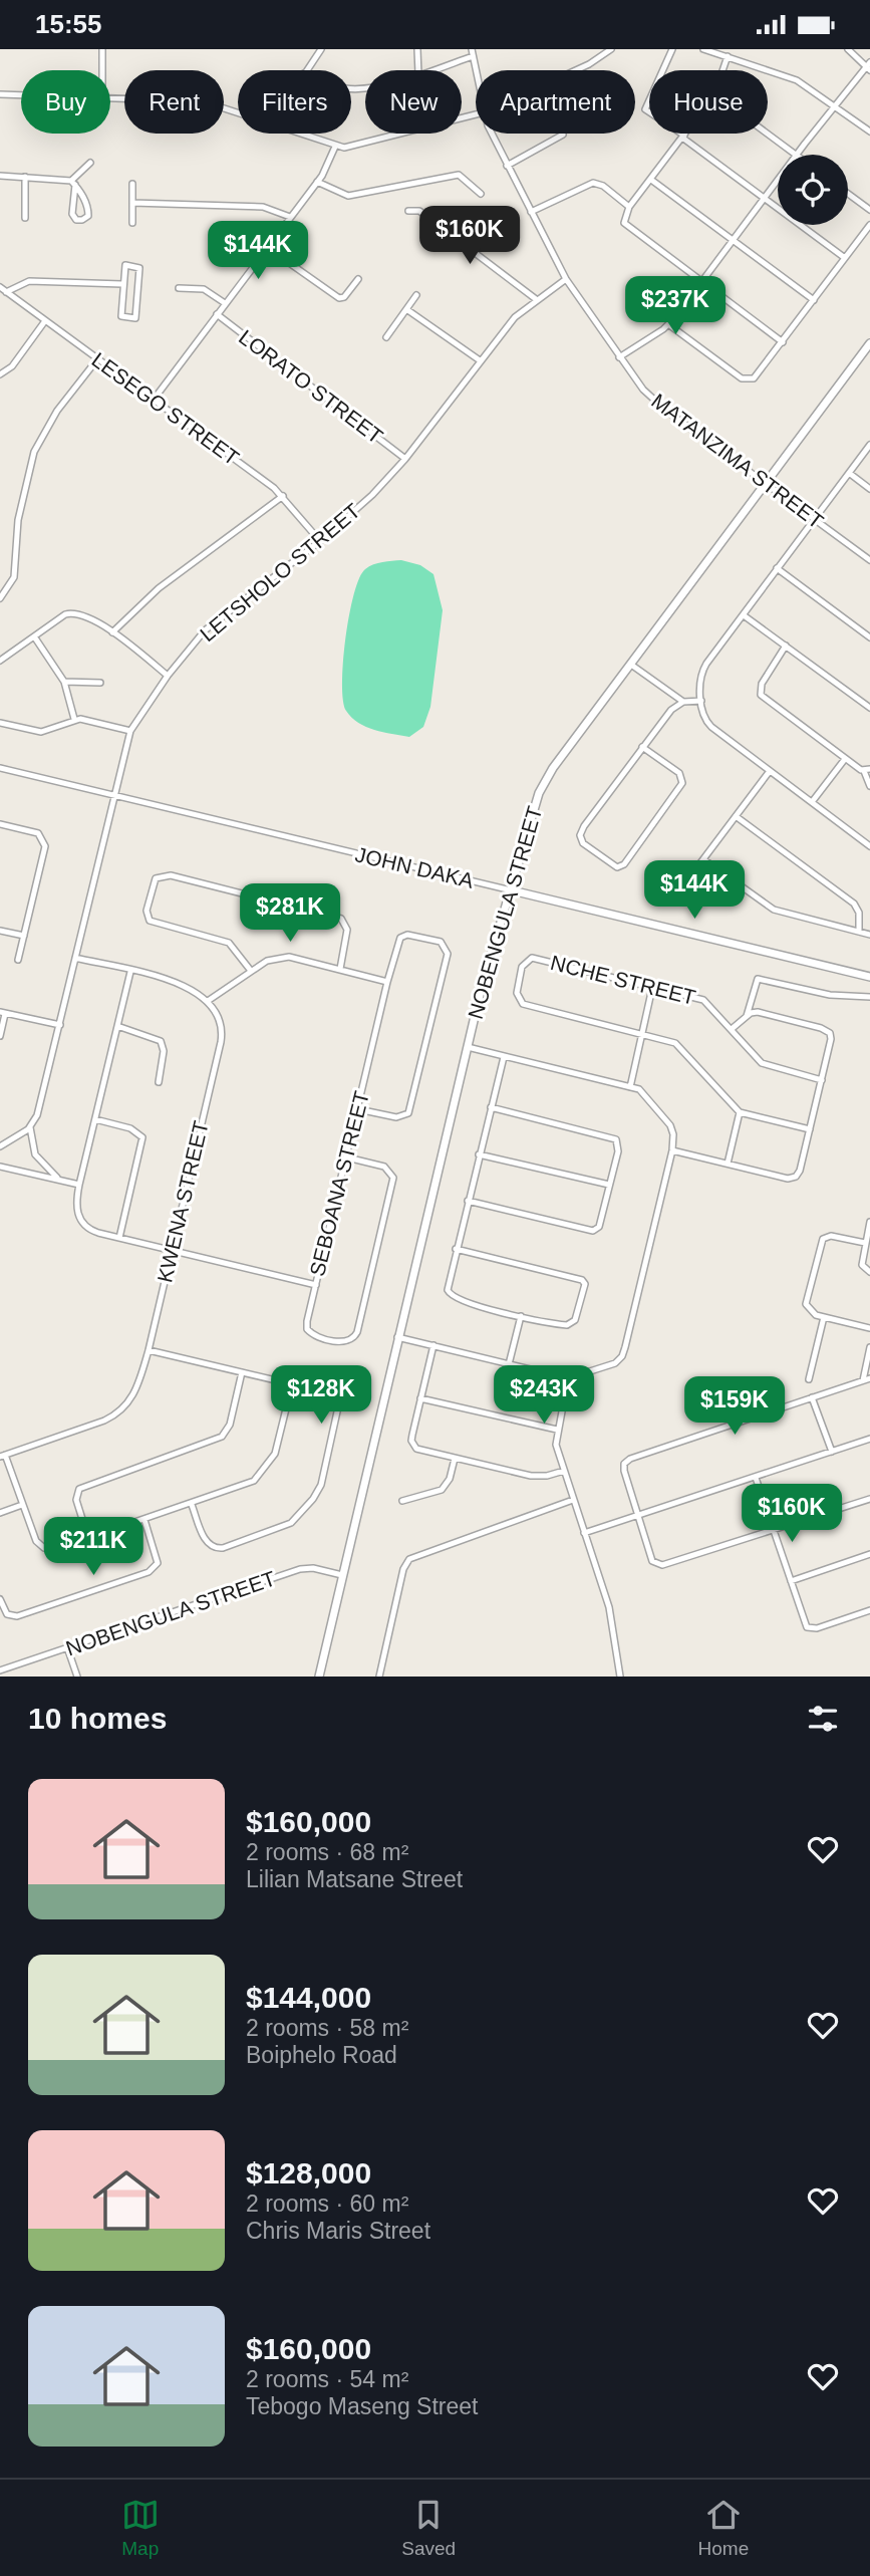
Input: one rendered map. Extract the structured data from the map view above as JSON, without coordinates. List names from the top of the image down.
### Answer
{
  "streets": {
    "street": [
      "LORATO STREET",
      "LESEGO STREET",
      "MATANZIMA STREET",
      "LETSHOLO STREET",
      "JOHN DAKA",
      "NOBENGULA STREET",
      "NCHE STREET",
      "SEBOANA STREET",
      "KWENA STREET"
    ]
  },
  "crossings": [
    ["LORATO STREET", "LETSHOLO STREET"],
    ["LESEGO STREET", "LETSHOLO STREET"],
    ["MATANZIMA STREET", "LETSHOLO STREET"],
    ["MATANZIMA STREET", "NOBENGULA STREET"],
    ["LETSHOLO STREET", "JOHN DAKA"],
    ["JOHN DAKA", "NOBENGULA STREET"],
    ["SEBOANA STREET", "KWENA STREET"]
  ],
  "page": {
    "status": "15:55",
    "chip": [
      "Buy",
      "Rent",
      "Filters",
      "New",
      "Apartment",
      "House"
    ],
    "price": [
      "$160K",
      "$144K",
      "$237K",
      "$144K",
      "$281K",
      "$128K",
      "$243K",
      "$159K",
      "$160K",
      "$211K"
    ],
    "heading": "10 homes",
    "list": [
      {
        "name": "$160,000",
        "note": "2 rooms · 68 m² · Lilian Matsane Street"
      },
      {
        "name": "$144,000",
        "note": "2 rooms · 58 m² · Boiphelo Road"
      },
      {
        "name": "$128,000",
        "note": "2 rooms · 60 m² · Chris Maris Street"
      },
      {
        "name": "$160,000",
        "note": "2 rooms · 54 m² · Tebogo Maseng Street"
      }
    ],
    "tabs": ["Map", "Saved", "Home"]
  }
}
